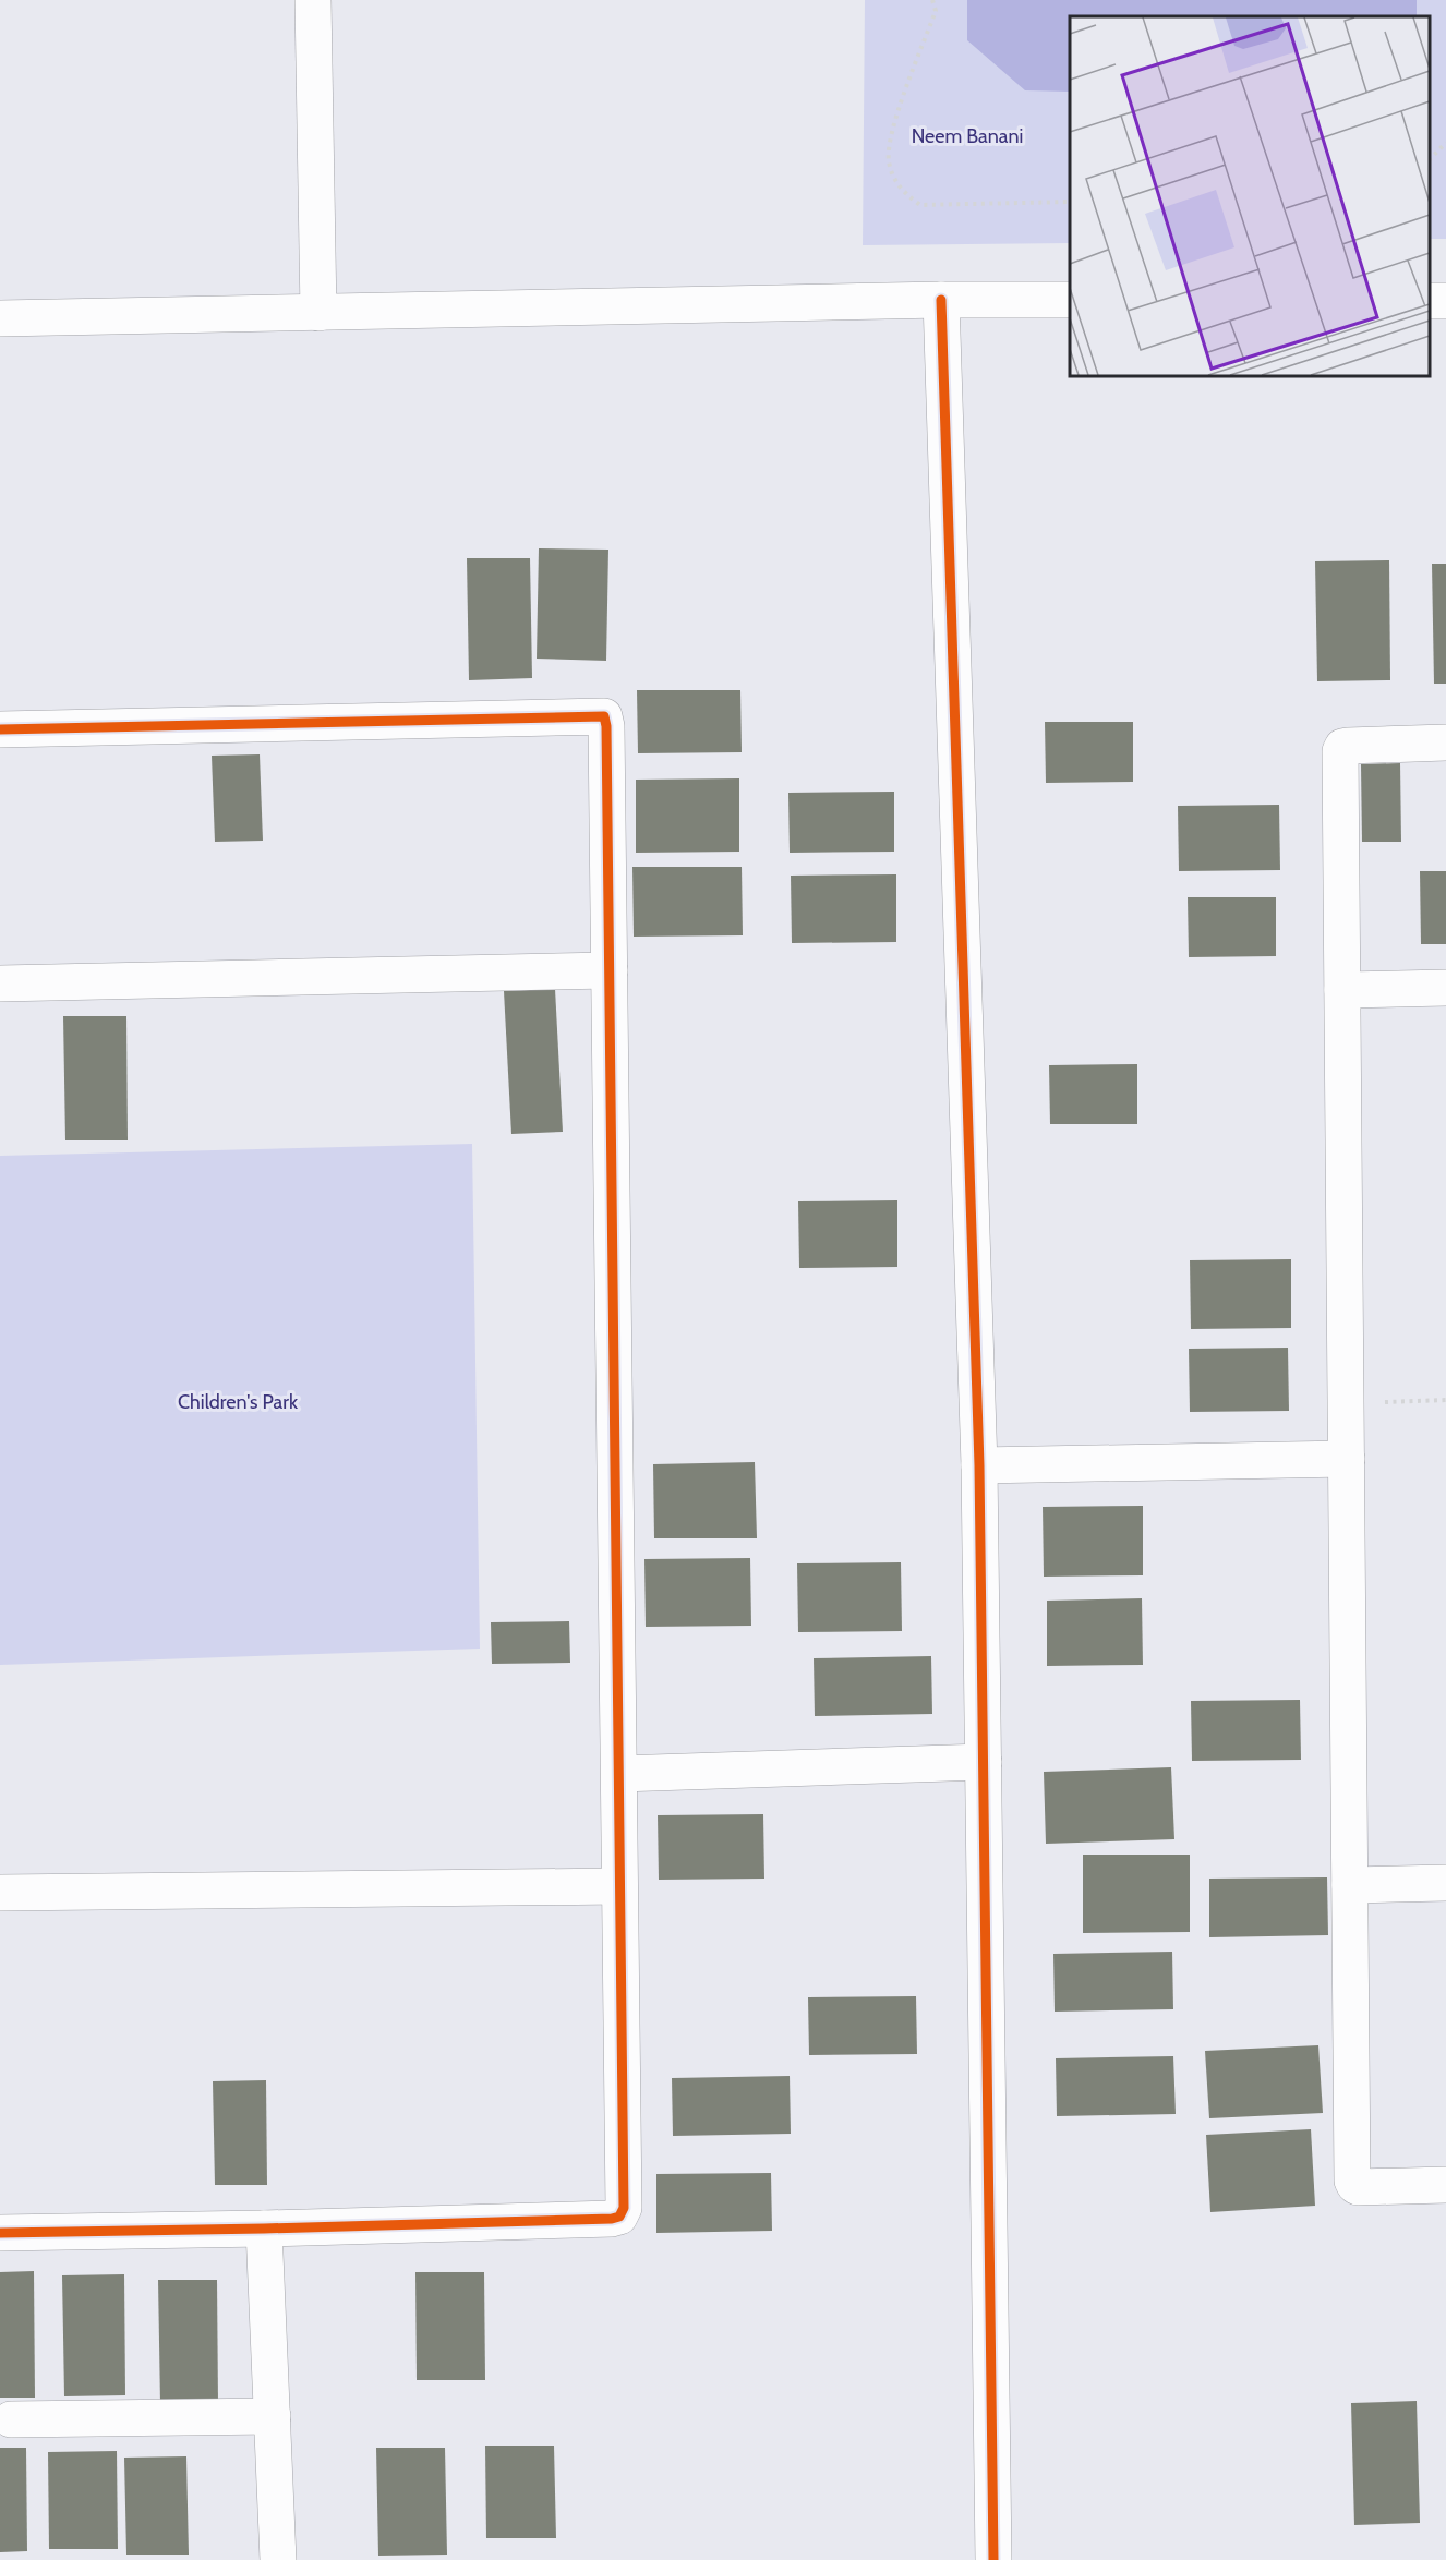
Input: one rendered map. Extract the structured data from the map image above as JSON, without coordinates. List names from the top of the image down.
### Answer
{
  "parks": ["Neem Banani", "Children's Park"]
}
